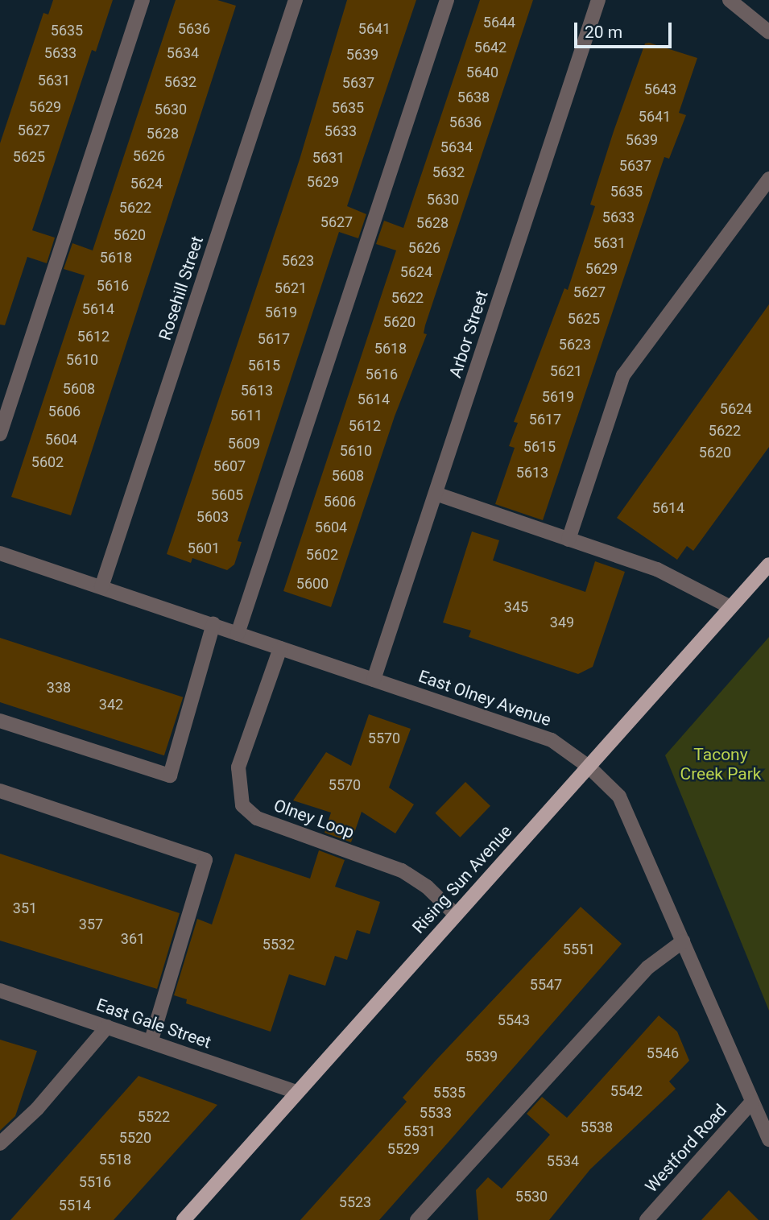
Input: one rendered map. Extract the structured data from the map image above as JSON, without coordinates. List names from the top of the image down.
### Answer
{
  "streets": {
    "main road": ["Rising Sun Avenue"],
    "street": [
      "Rosehill Street",
      "Arbor Street",
      "East Olney Avenue",
      "Olney Loop",
      "East Gale Street",
      "Westford Road"
    ]
  },
  "crossings": [
    ["Rosehill Street", "East Olney Avenue"],
    ["Arbor Street", "East Olney Avenue"],
    ["East Olney Avenue", "Olney Loop"],
    ["East Olney Avenue", "Rising Sun Avenue"],
    ["East Olney Avenue", "Westford Road"],
    ["Olney Loop", "Rising Sun Avenue"],
    ["Rising Sun Avenue", "East Gale Street"]
  ],
  "parks": ["Tacony Creek Park"],
  "house_numbers": [
    "5644",
    "5636",
    "5641",
    "5635",
    "5642",
    "5633",
    "5634",
    "5639",
    "5640",
    "5631",
    "5632",
    "5637",
    "5643",
    "5638",
    "5629",
    "5635",
    "5630",
    "5641",
    "5636",
    "5627",
    "5633",
    "5628",
    "5639",
    "5634",
    "5626",
    "5625",
    "5631",
    "5637",
    "5632",
    "5629",
    "5624",
    "5635",
    "5630",
    "5622",
    "5633",
    "5627",
    "5628",
    "5620",
    "5631",
    "5626",
    "5618",
    "5623",
    "5629",
    "5624",
    "5616",
    "5621",
    "5627",
    "5622",
    "5614",
    "5619",
    "5625",
    "5620",
    "5612",
    "5617",
    "5623",
    "5618",
    "5610",
    "5615",
    "5621",
    "5616",
    "5608",
    "5613",
    "5619",
    "5614",
    "5624",
    "5606",
    "5611",
    "5617",
    "5612",
    "5622",
    "5604",
    "5609",
    "5615",
    "5610",
    "5620",
    "5602",
    "5607",
    "5613",
    "5608",
    "5605",
    "5606",
    "5614",
    "5603",
    "5604",
    "5601",
    "5602",
    "5600",
    "345",
    "349",
    "338",
    "342",
    "5570",
    "5570",
    "351",
    "357",
    "361",
    "5532",
    "5551",
    "5547",
    "5543",
    "5546",
    "5539",
    "5542",
    "5535",
    "5533",
    "5522",
    "5538",
    "5531",
    "5520",
    "5529",
    "5518",
    "5534",
    "5516",
    "5530",
    "5523",
    "5514"
  ],
  "scale_bar": "20 m"
}
